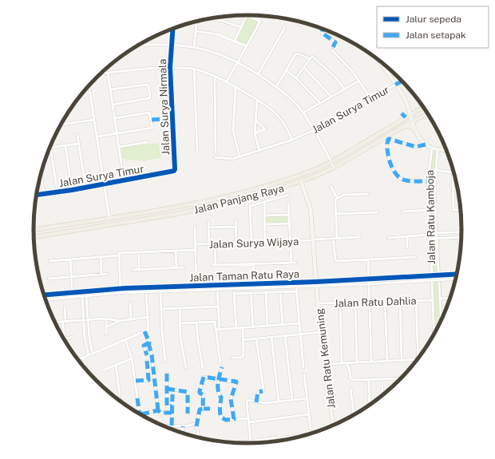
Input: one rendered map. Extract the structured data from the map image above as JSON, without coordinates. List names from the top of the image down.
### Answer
{
  "streets": {
    "main road": ["Jalan Panjang Raya"],
    "street": [
      "Jalan Surya Nirmala",
      "Jalan Surya Timur",
      "Jalan Ratu Kamboja",
      "Jalan Surya Wijaya",
      "Jalan Taman Ratu Raya",
      "Jalan Ratu Dahlia",
      "Jalan Ratu Kemuning"
    ]
  },
  "crossings": [
    ["Jalan Surya Nirmala", "Jalan Surya Timur"],
    ["Jalan Panjang Raya", "Jalan Surya Wijaya"],
    ["Jalan Ratu Kamboja", "Jalan Taman Ratu Raya"],
    ["Jalan Ratu Kamboja", "Jalan Ratu Dahlia"],
    ["Jalan Surya Wijaya", "Jalan Taman Ratu Raya"],
    ["Jalan Surya Wijaya", "Jalan Ratu Kemuning"],
    ["Jalan Taman Ratu Raya", "Jalan Ratu Kemuning"],
    ["Jalan Ratu Dahlia", "Jalan Ratu Kemuning"]
  ],
  "legend": ["Jalur sepeda", "Jalan setapak"]
}
